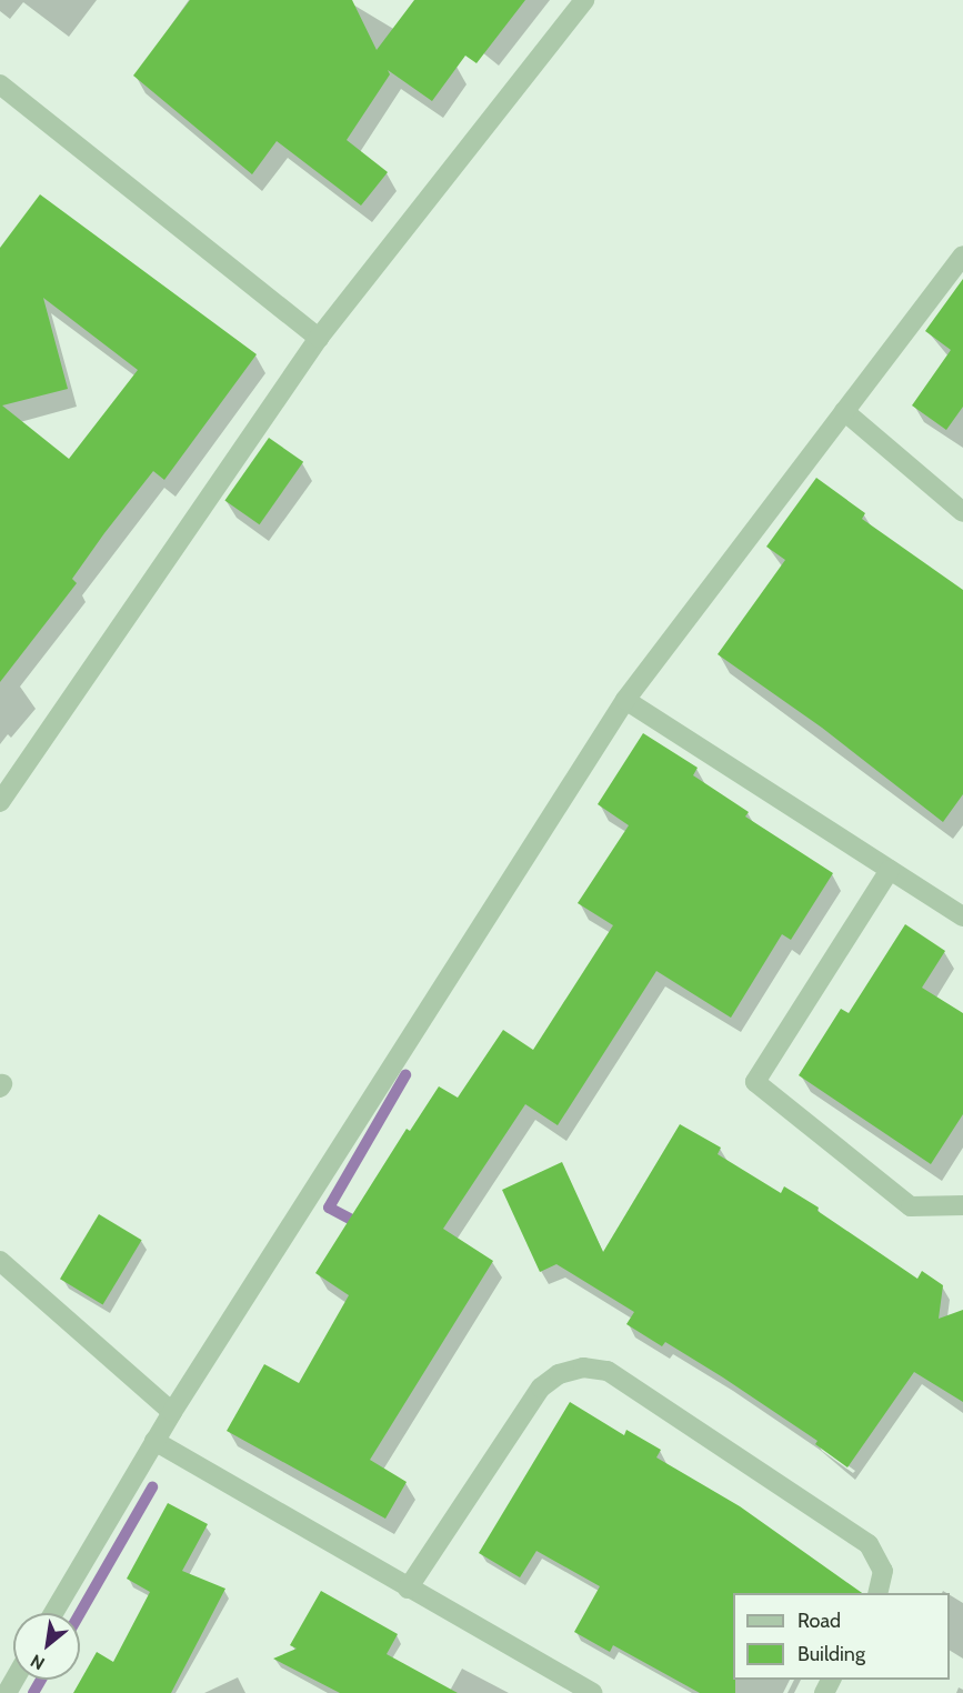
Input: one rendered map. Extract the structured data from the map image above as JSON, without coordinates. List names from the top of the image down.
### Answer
{
  "legend": ["Road", "Building"],
  "north": "bottom left"
}
